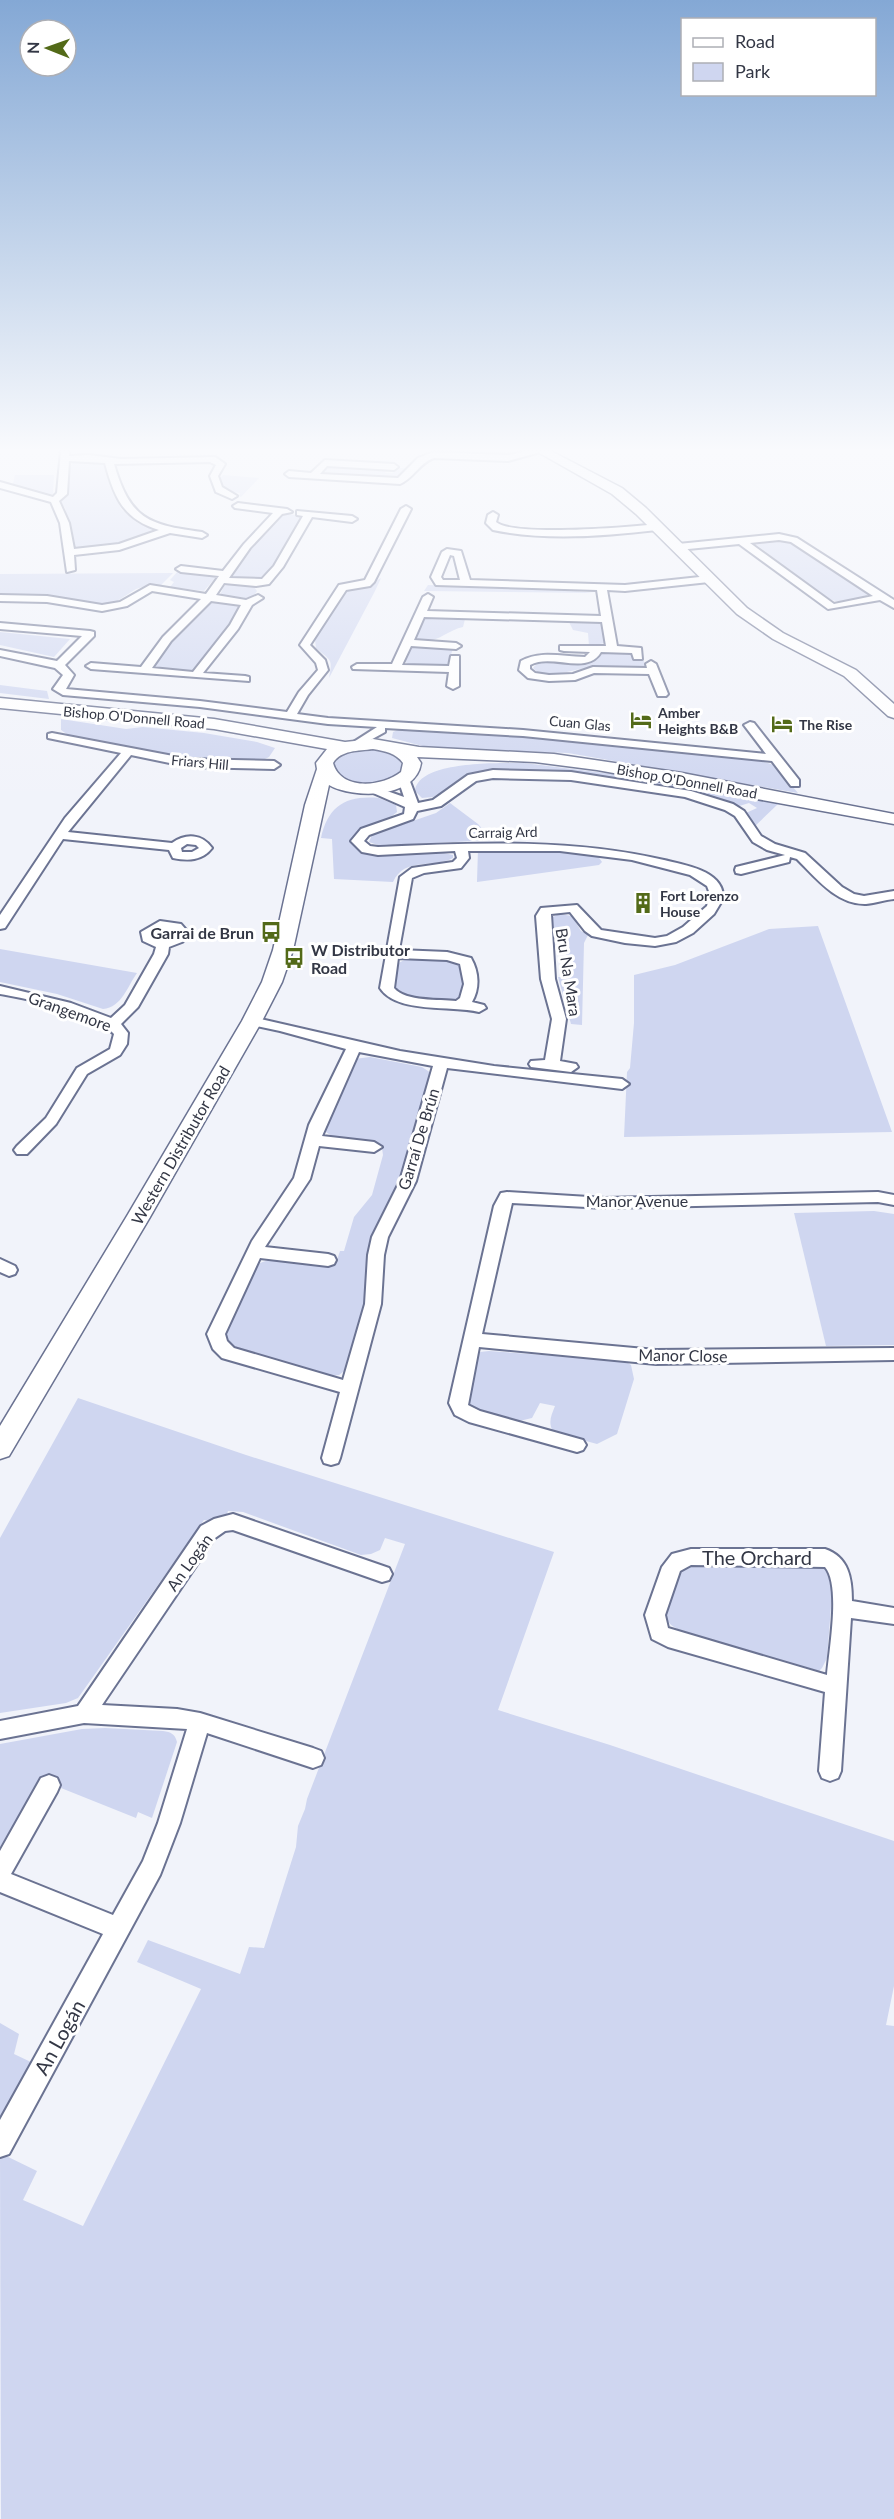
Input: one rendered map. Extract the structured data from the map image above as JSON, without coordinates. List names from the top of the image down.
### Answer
{
  "streets": {
    "main road": ["Bishop O'Donnell Road", "Western Distributor Road"],
    "street": [
      "Cuan Glas",
      "Friars Hill",
      "Carraig Ard",
      "Bru Na Mara",
      "Grangemore",
      "Garraí De Brún",
      "Manor Avenue",
      "Manor Close",
      "The Orchard",
      "An Logán"
    ]
  },
  "crossings": [
    ["Bishop O'Donnell Road", "Cuan Glas"],
    ["Bishop O'Donnell Road", "Western Distributor Road"],
    ["Carraig Ard", "Bru Na Mara"],
    ["Manor Avenue", "Manor Close"]
  ],
  "places": {
    "hotel": ["Amber Heights B&B", "The Rise"],
    "building": ["Fort Lorenzo House"],
    "bus stop": ["Garrai de Brun", "W Distributor Road"]
  },
  "legend": ["Road", "Park"],
  "north": "left"
}
